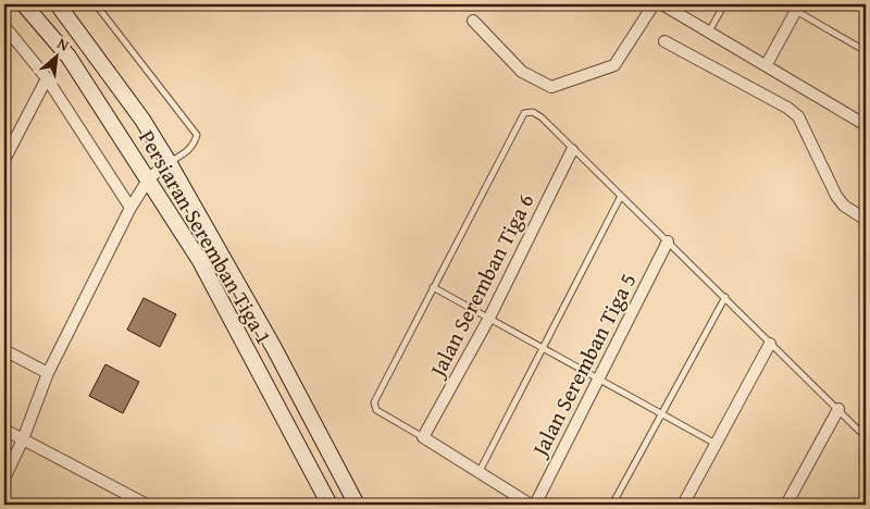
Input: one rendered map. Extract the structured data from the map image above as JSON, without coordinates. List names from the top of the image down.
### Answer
{
  "streets": {
    "main road": ["Persiaran Seremban Tiga 1"],
    "street": ["Jalan Seremban Tiga 6", "Jalan Seremban Tiga 5"]
  },
  "north": "top right"
}
